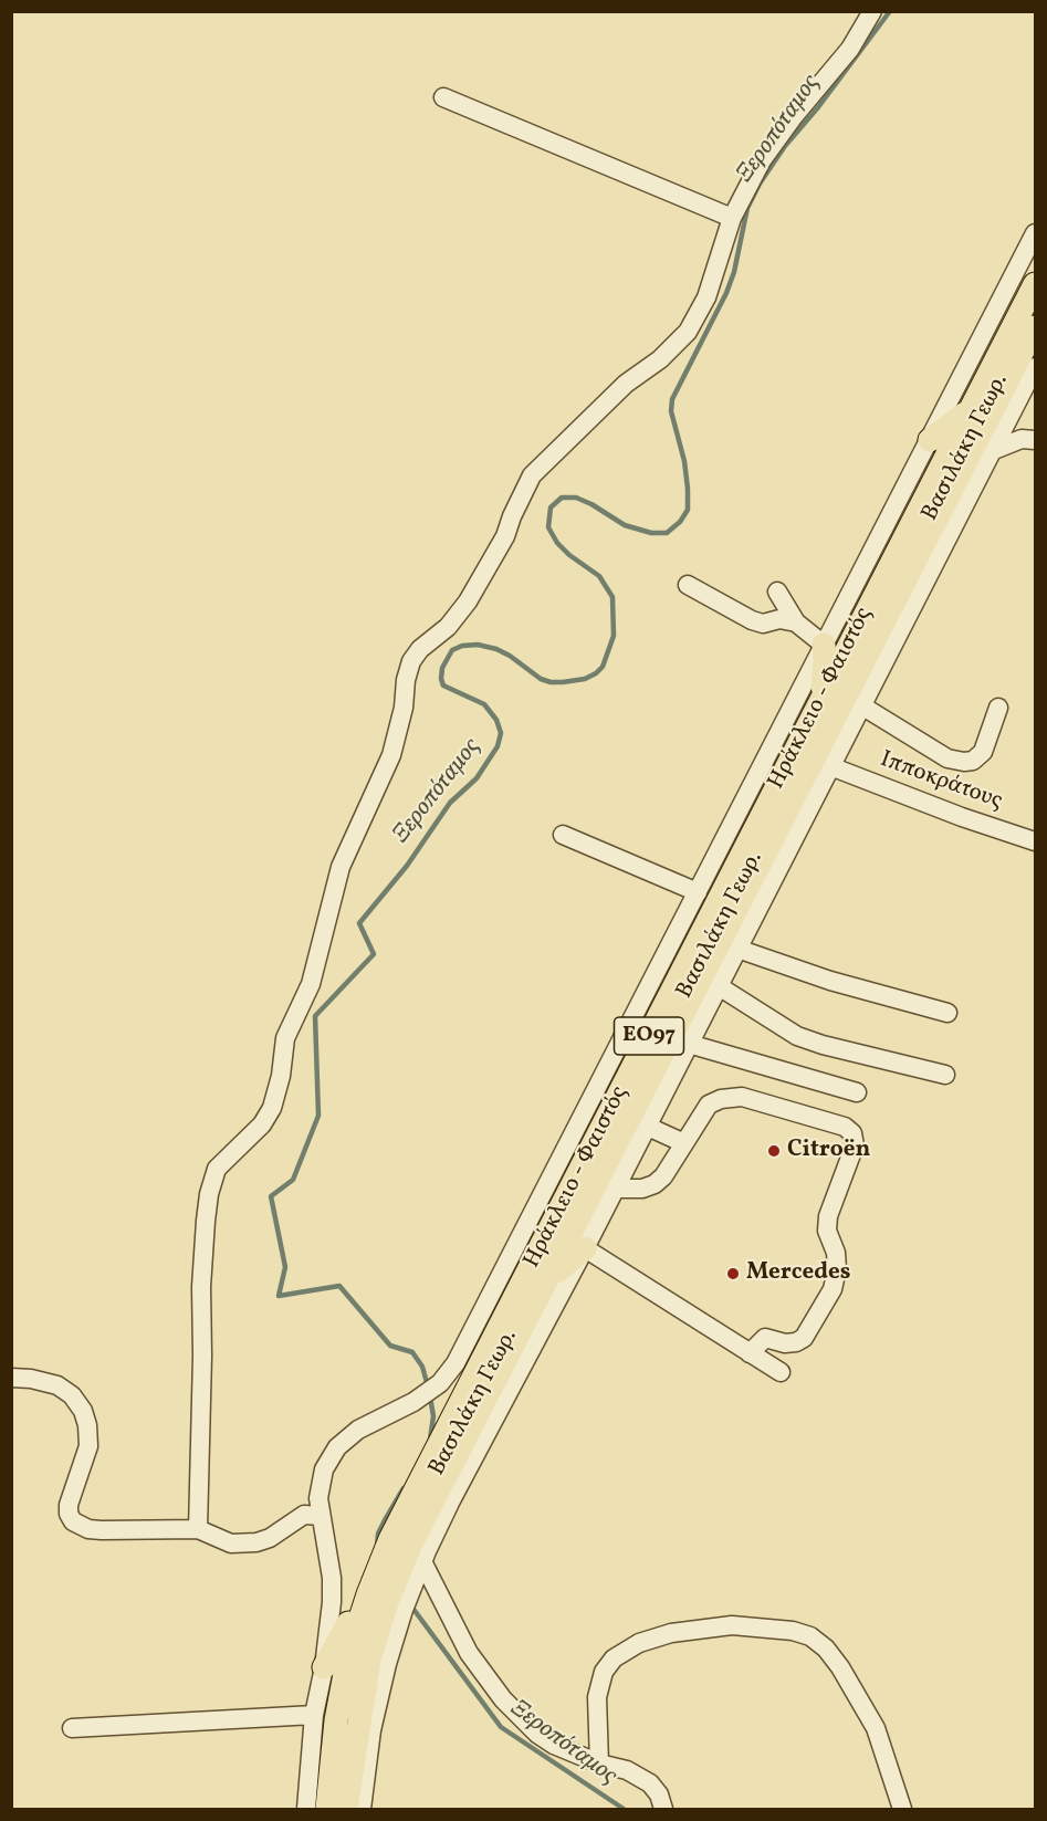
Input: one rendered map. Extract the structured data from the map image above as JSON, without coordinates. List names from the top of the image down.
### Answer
{
  "streets": {
    "main road": ["Ηράκλειο - Φαιστός", "ΕΟ97"],
    "street": ["Βασιλάκη Γεωρ.", "Ιπποκράτους"]
  },
  "crossings": [
    ["Βασιλάκη Γεωρ.", "Ιπποκράτους"]
  ],
  "water": ["Ξεροπόταμος"],
  "places": ["Citroën", "Mercedes"]
}
